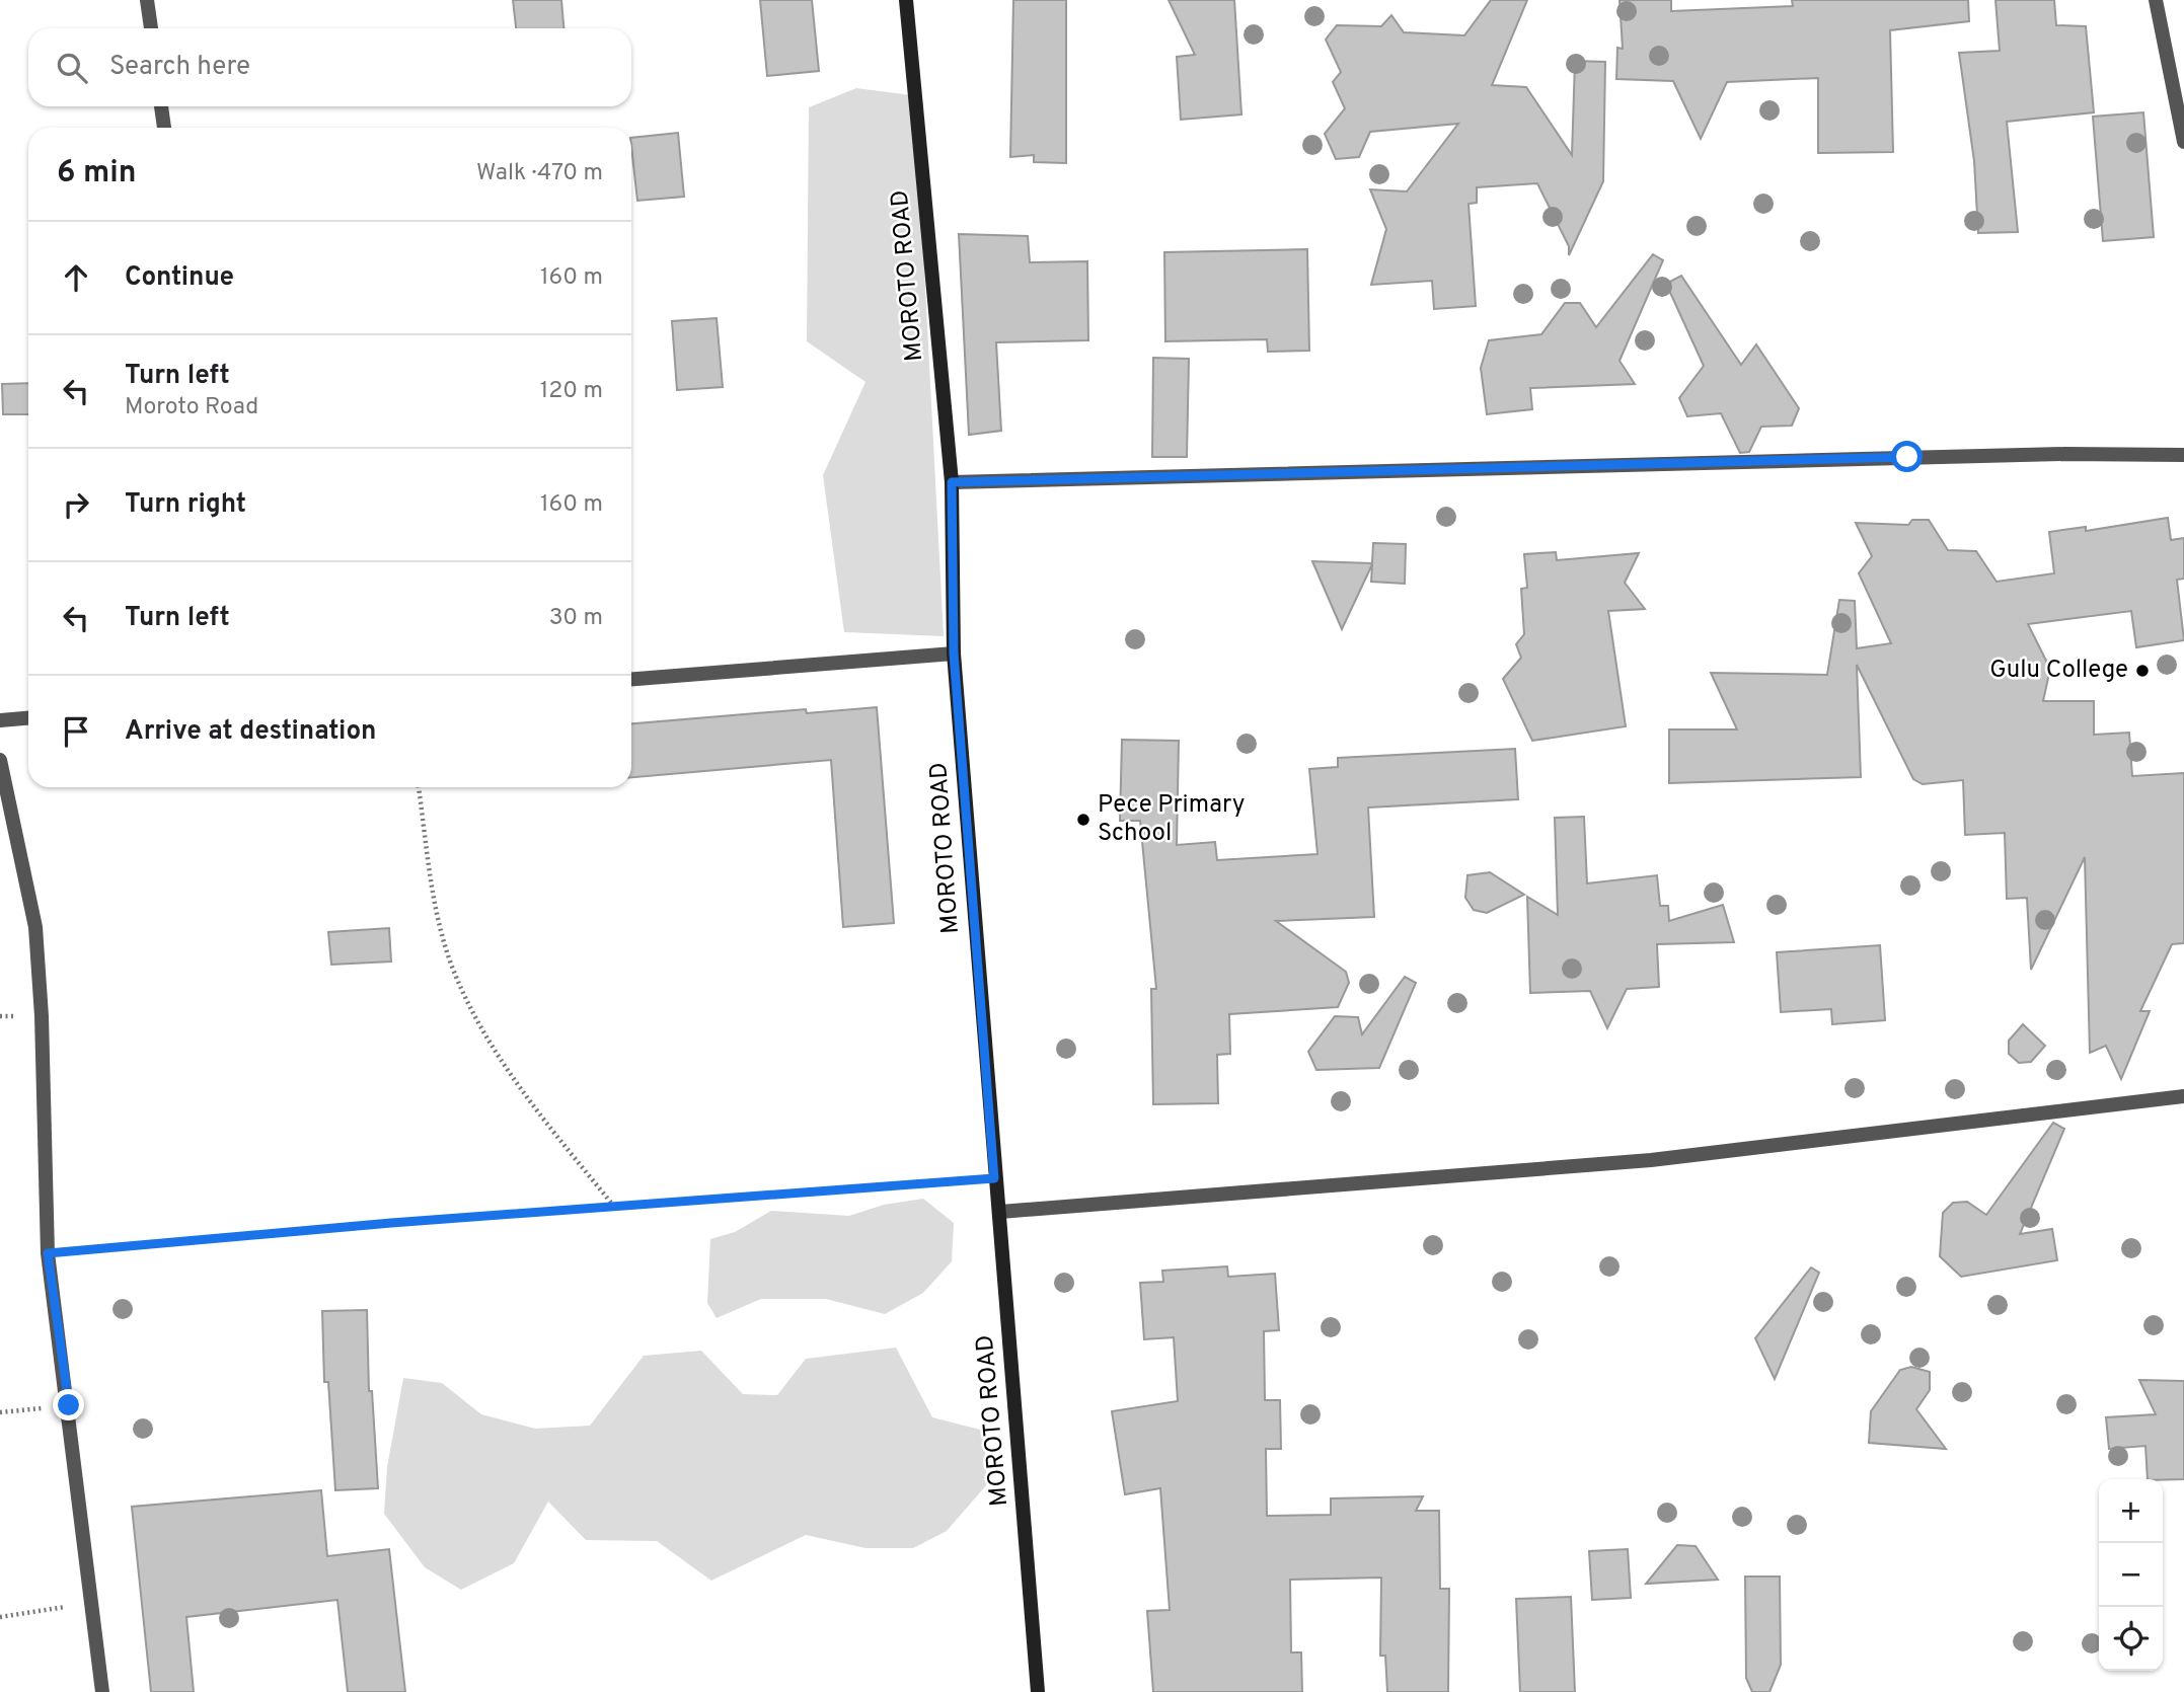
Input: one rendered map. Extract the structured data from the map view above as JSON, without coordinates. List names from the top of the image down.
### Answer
{
  "streets": {
    "main road": ["MOROTO ROAD"]
  },
  "places": ["Gulu College", "Pece Primary School"],
  "page": {
    "search": "Search here",
    "heading": ["6 min", "Walk · 470 m"],
    "list": [
      ["Continue", "160 m"],
      ["Turn left", "Moroto Road", "120 m"],
      ["Turn right", "160 m"],
      ["Turn left", "30 m"],
      "Arrive at destination"
    ],
    "map_buttons": ["+", "−"]
  }
}
